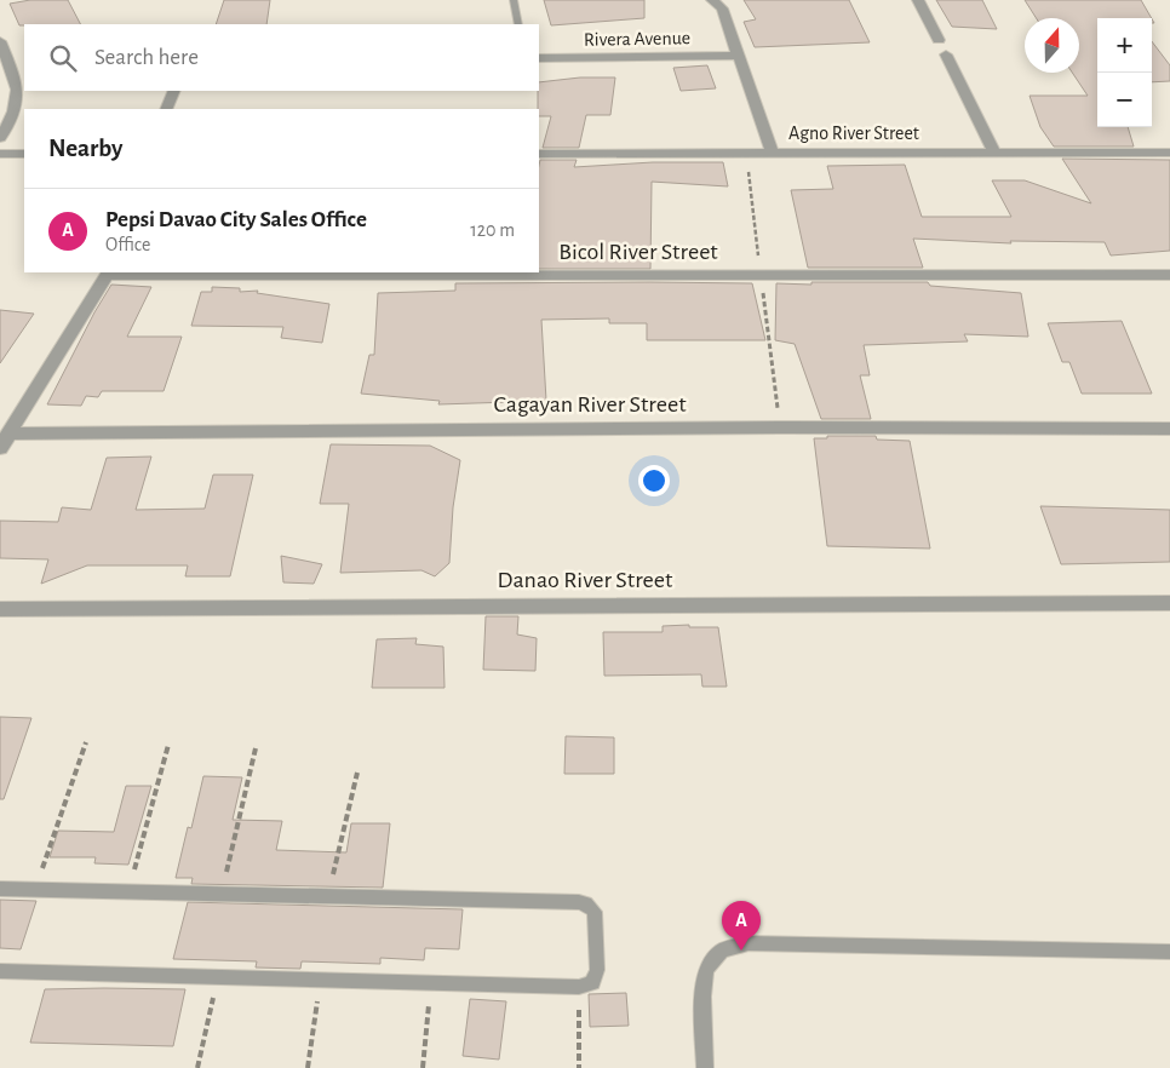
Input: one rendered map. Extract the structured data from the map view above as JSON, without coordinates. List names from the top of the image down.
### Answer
{
  "streets": {
    "street": [
      "Rivera Avenue",
      "Agno River Street",
      "Bicol River Street",
      "Cagayan River Street",
      "Danao River Street"
    ]
  },
  "north": "top",
  "page": {
    "map_buttons": ["+", "−"],
    "search": "Search here",
    "heading": "Nearby",
    "list": [
      {
        "mark": "A",
        "name": "Pepsi Davao City Sales Office",
        "note": "Office",
        "value": "120 m"
      }
    ],
    "pins": "A"
  }
}
